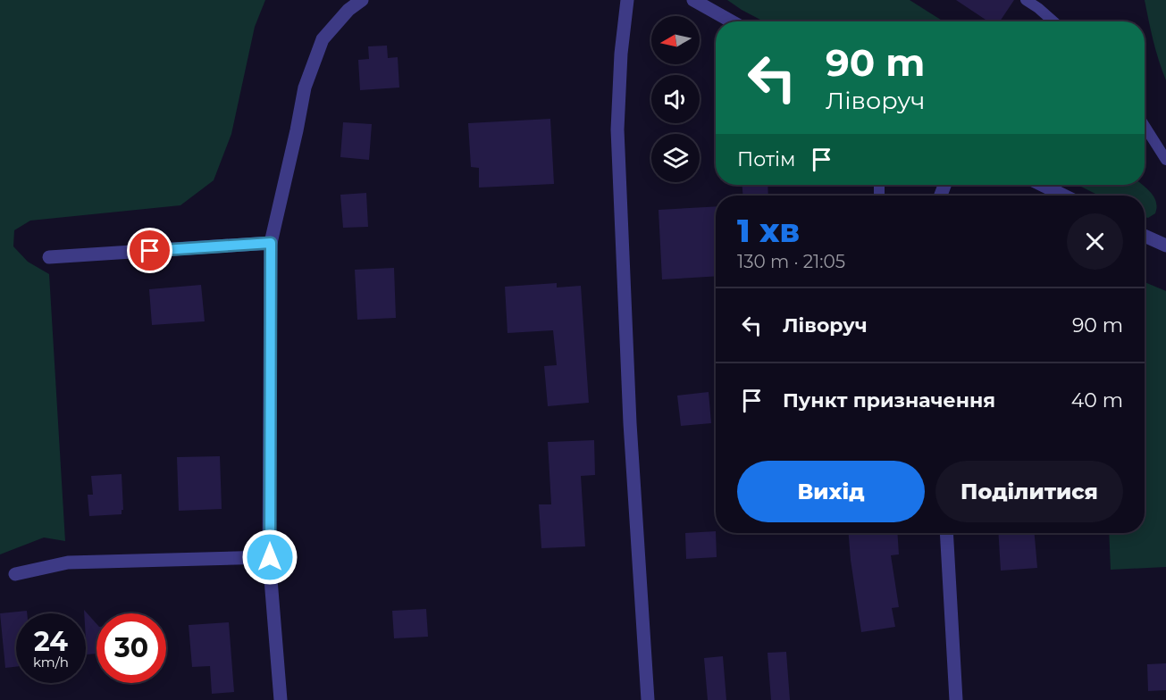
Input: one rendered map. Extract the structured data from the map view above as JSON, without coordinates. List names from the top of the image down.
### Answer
{
  "north": "left",
  "page": {
    "turn": ["90 m", "Ліворуч"],
    "then": "Потім",
    "heading": ["1 хв", "130 m · 21:05"],
    "list": [
      {
        "name": "Ліворуч",
        "value": "90 m"
      },
      {
        "name": "Пункт призначення",
        "value": "40 m"
      }
    ],
    "buttons": ["Вихід", "Поділитися"],
    "speed": "24 km/h",
    "limit": "30"
  }
}
